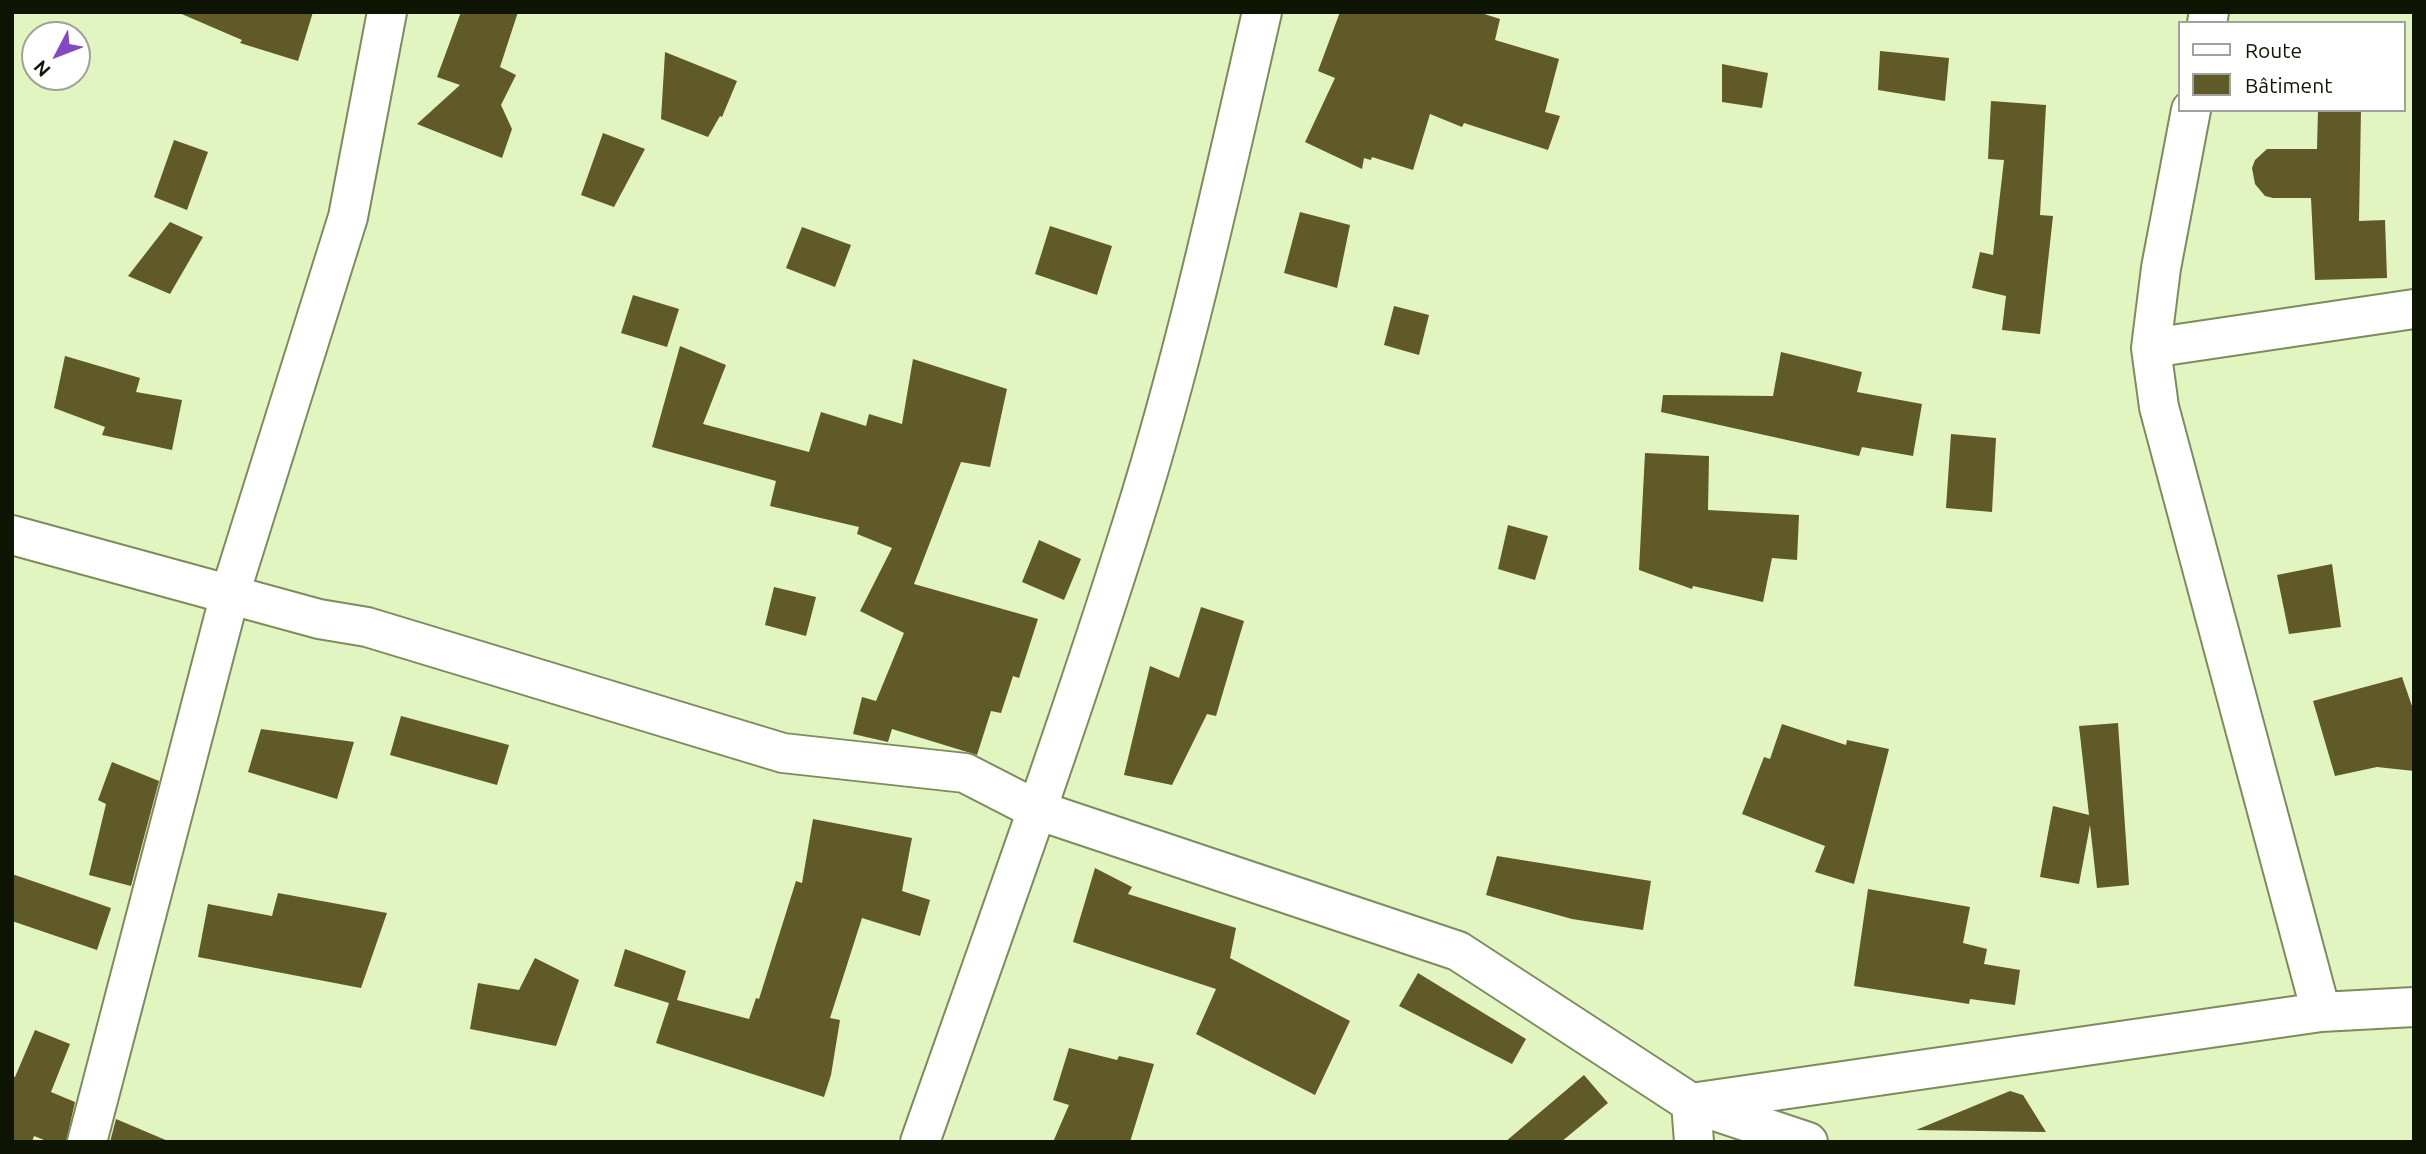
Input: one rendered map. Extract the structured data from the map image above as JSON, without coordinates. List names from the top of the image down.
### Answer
{
  "legend": ["Route", "Bâtiment"],
  "north": "bottom left"
}
